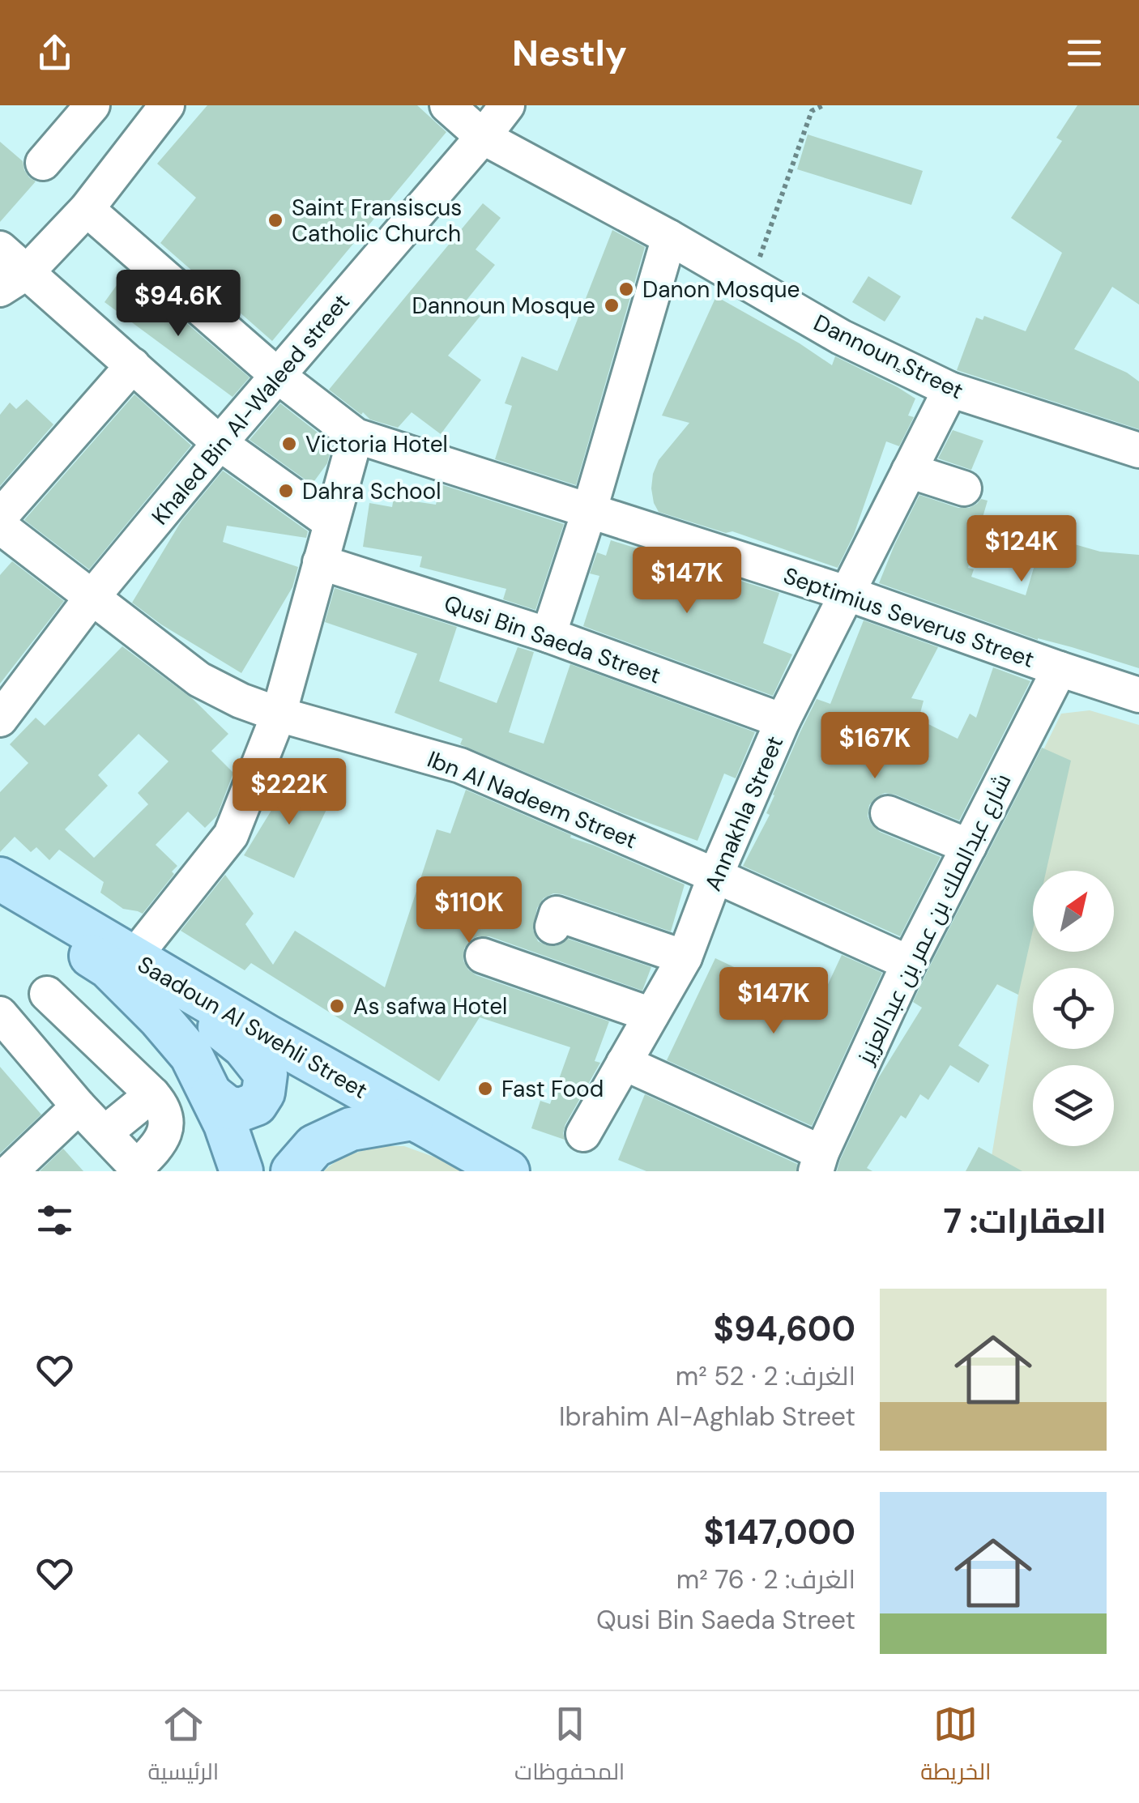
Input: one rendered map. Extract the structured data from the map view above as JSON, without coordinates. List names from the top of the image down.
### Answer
{
  "streets": {
    "main road": ["Saadoun Al Swehli Street"],
    "street": [
      "Dannoun ٍStreet",
      "Khaled Bin Al-Waleed street",
      "Septimius Severus Street",
      "Qusi Bin Saeda Street",
      "Ibn Al Nadeem Street",
      "Annakhla Street",
      "شارع عبدالملك بن عمر بن عبدالعزيز"
    ]
  },
  "crossings": [
    ["Dannoun ٍStreet", "Khaled Bin Al-Waleed street"],
    ["Dannoun ٍStreet", "Annakhla Street"],
    ["Khaled Bin Al-Waleed street", "Septimius Severus Street"],
    ["Khaled Bin Al-Waleed street", "Ibn Al Nadeem Street"],
    ["Septimius Severus Street", "Annakhla Street"],
    ["Septimius Severus Street", "شارع عبدالملك بن عمر بن عبدالعزيز"],
    ["Qusi Bin Saeda Street", "Annakhla Street"],
    ["Ibn Al Nadeem Street", "Annakhla Street"],
    ["Ibn Al Nadeem Street", "شارع عبدالملك بن عمر بن عبدالعزيز"]
  ],
  "places": [
    "Saint Fransiscus Catholic Church",
    "Danon Mosque",
    "Dannoun Mosque",
    "Victoria Hotel",
    "Dahra School",
    "As safwa Hotel",
    "Fast Food"
  ],
  "north": "top right",
  "page": {
    "header": "Nestly",
    "price": [
      "$94.6K",
      "$124K",
      "$147K",
      "$167K",
      "$222K",
      "$110K",
      "$147K"
    ],
    "heading": "العقارات: 7",
    "list": [
      {
        "name": "$94,600",
        "note": "الغرف: 2 · 52 m² · Ibrahim Al-Aghlab Street"
      },
      {
        "name": "$147,000",
        "note": "الغرف: 2 · 76 m² · Qusi Bin Saeda Street"
      }
    ],
    "tabs": ["الخريطة", "المحفوظات", "الرئيسية"]
  }
}
